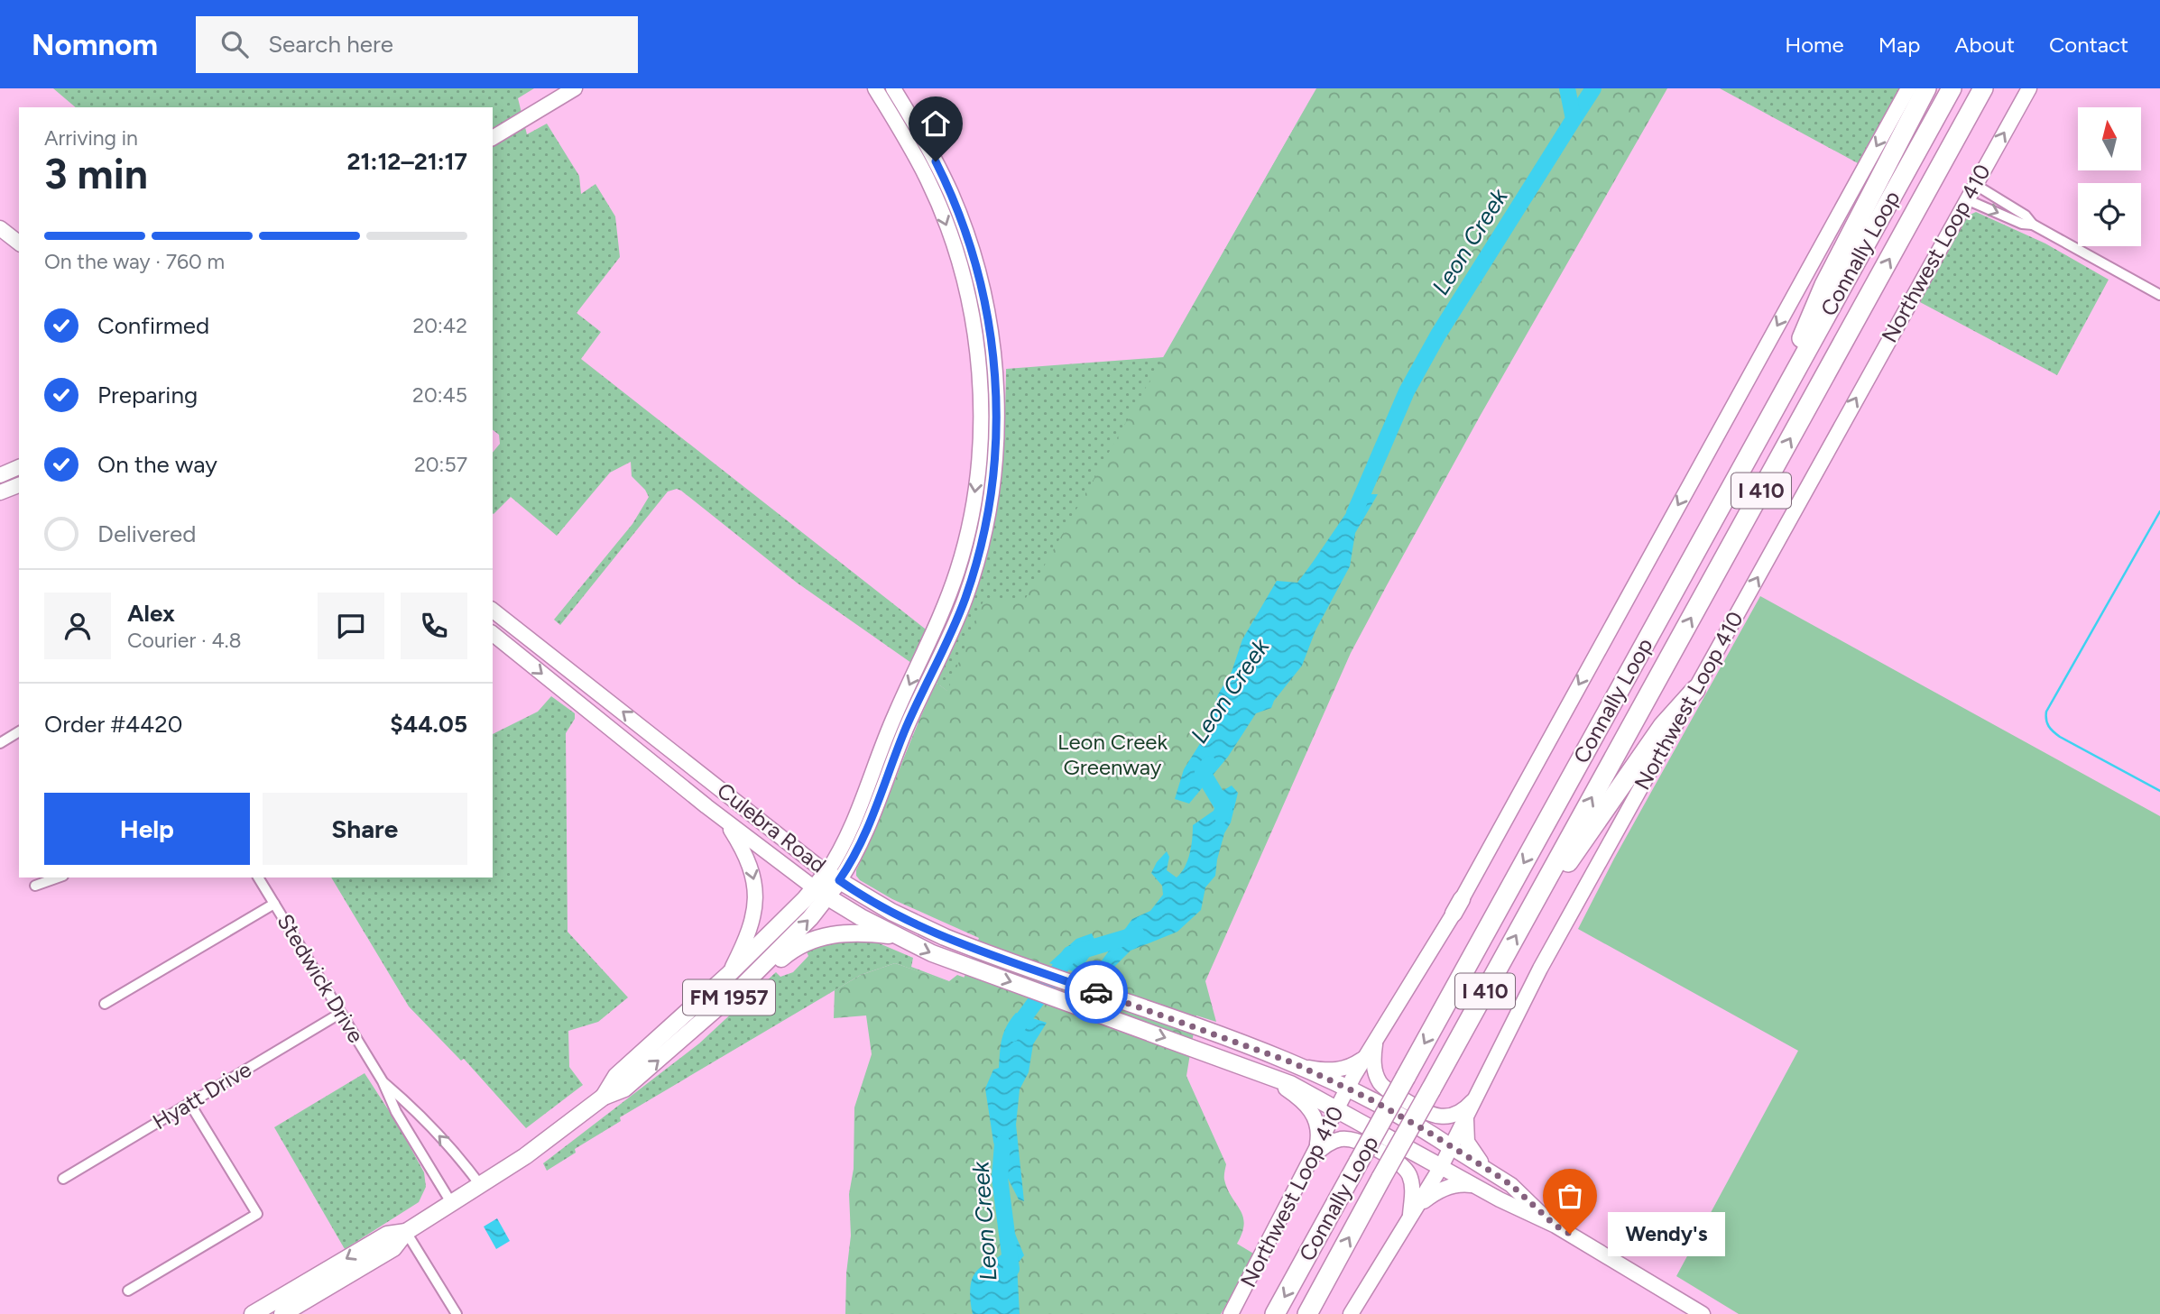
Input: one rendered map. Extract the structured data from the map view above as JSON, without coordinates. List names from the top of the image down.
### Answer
{
  "streets": {
    "highway": ["Connally Loop", "I 410"],
    "main road": ["Northwest Loop 410", "Culebra Road", "FM 1957"],
    "street": ["Stedwick Drive", "Hyatt Drive"]
  },
  "crossings": [
    ["Northwest Loop 410", "Culebra Road"],
    ["Culebra Road", "FM 1957"],
    ["Stedwick Drive", "FM 1957"],
    ["Stedwick Drive", "Hyatt Drive"]
  ],
  "water": ["Leon Creek"],
  "parks": ["Leon Creek Greenway"],
  "places": ["Wendy's"],
  "north": "top",
  "page": {
    "header": "Nomnom",
    "search": "Search here",
    "nav": [
      "Home",
      "Map",
      "About",
      "Contact"
    ],
    "heading": ["3 min", "Arriving in", "21:12–21:17"],
    "panel": [
      "Alex",
      "Courier · 4.8",
      "Order #4420",
      "$44.05"
    ],
    "bar": "On the way · 760 m",
    "list": [
      ["Confirmed", "20:42"],
      ["Preparing", "20:45"],
      ["On the way", "20:57"],
      "Delivered"
    ],
    "buttons": ["Help", "Share"],
    "bubble": "Wendy's"
  }
}
